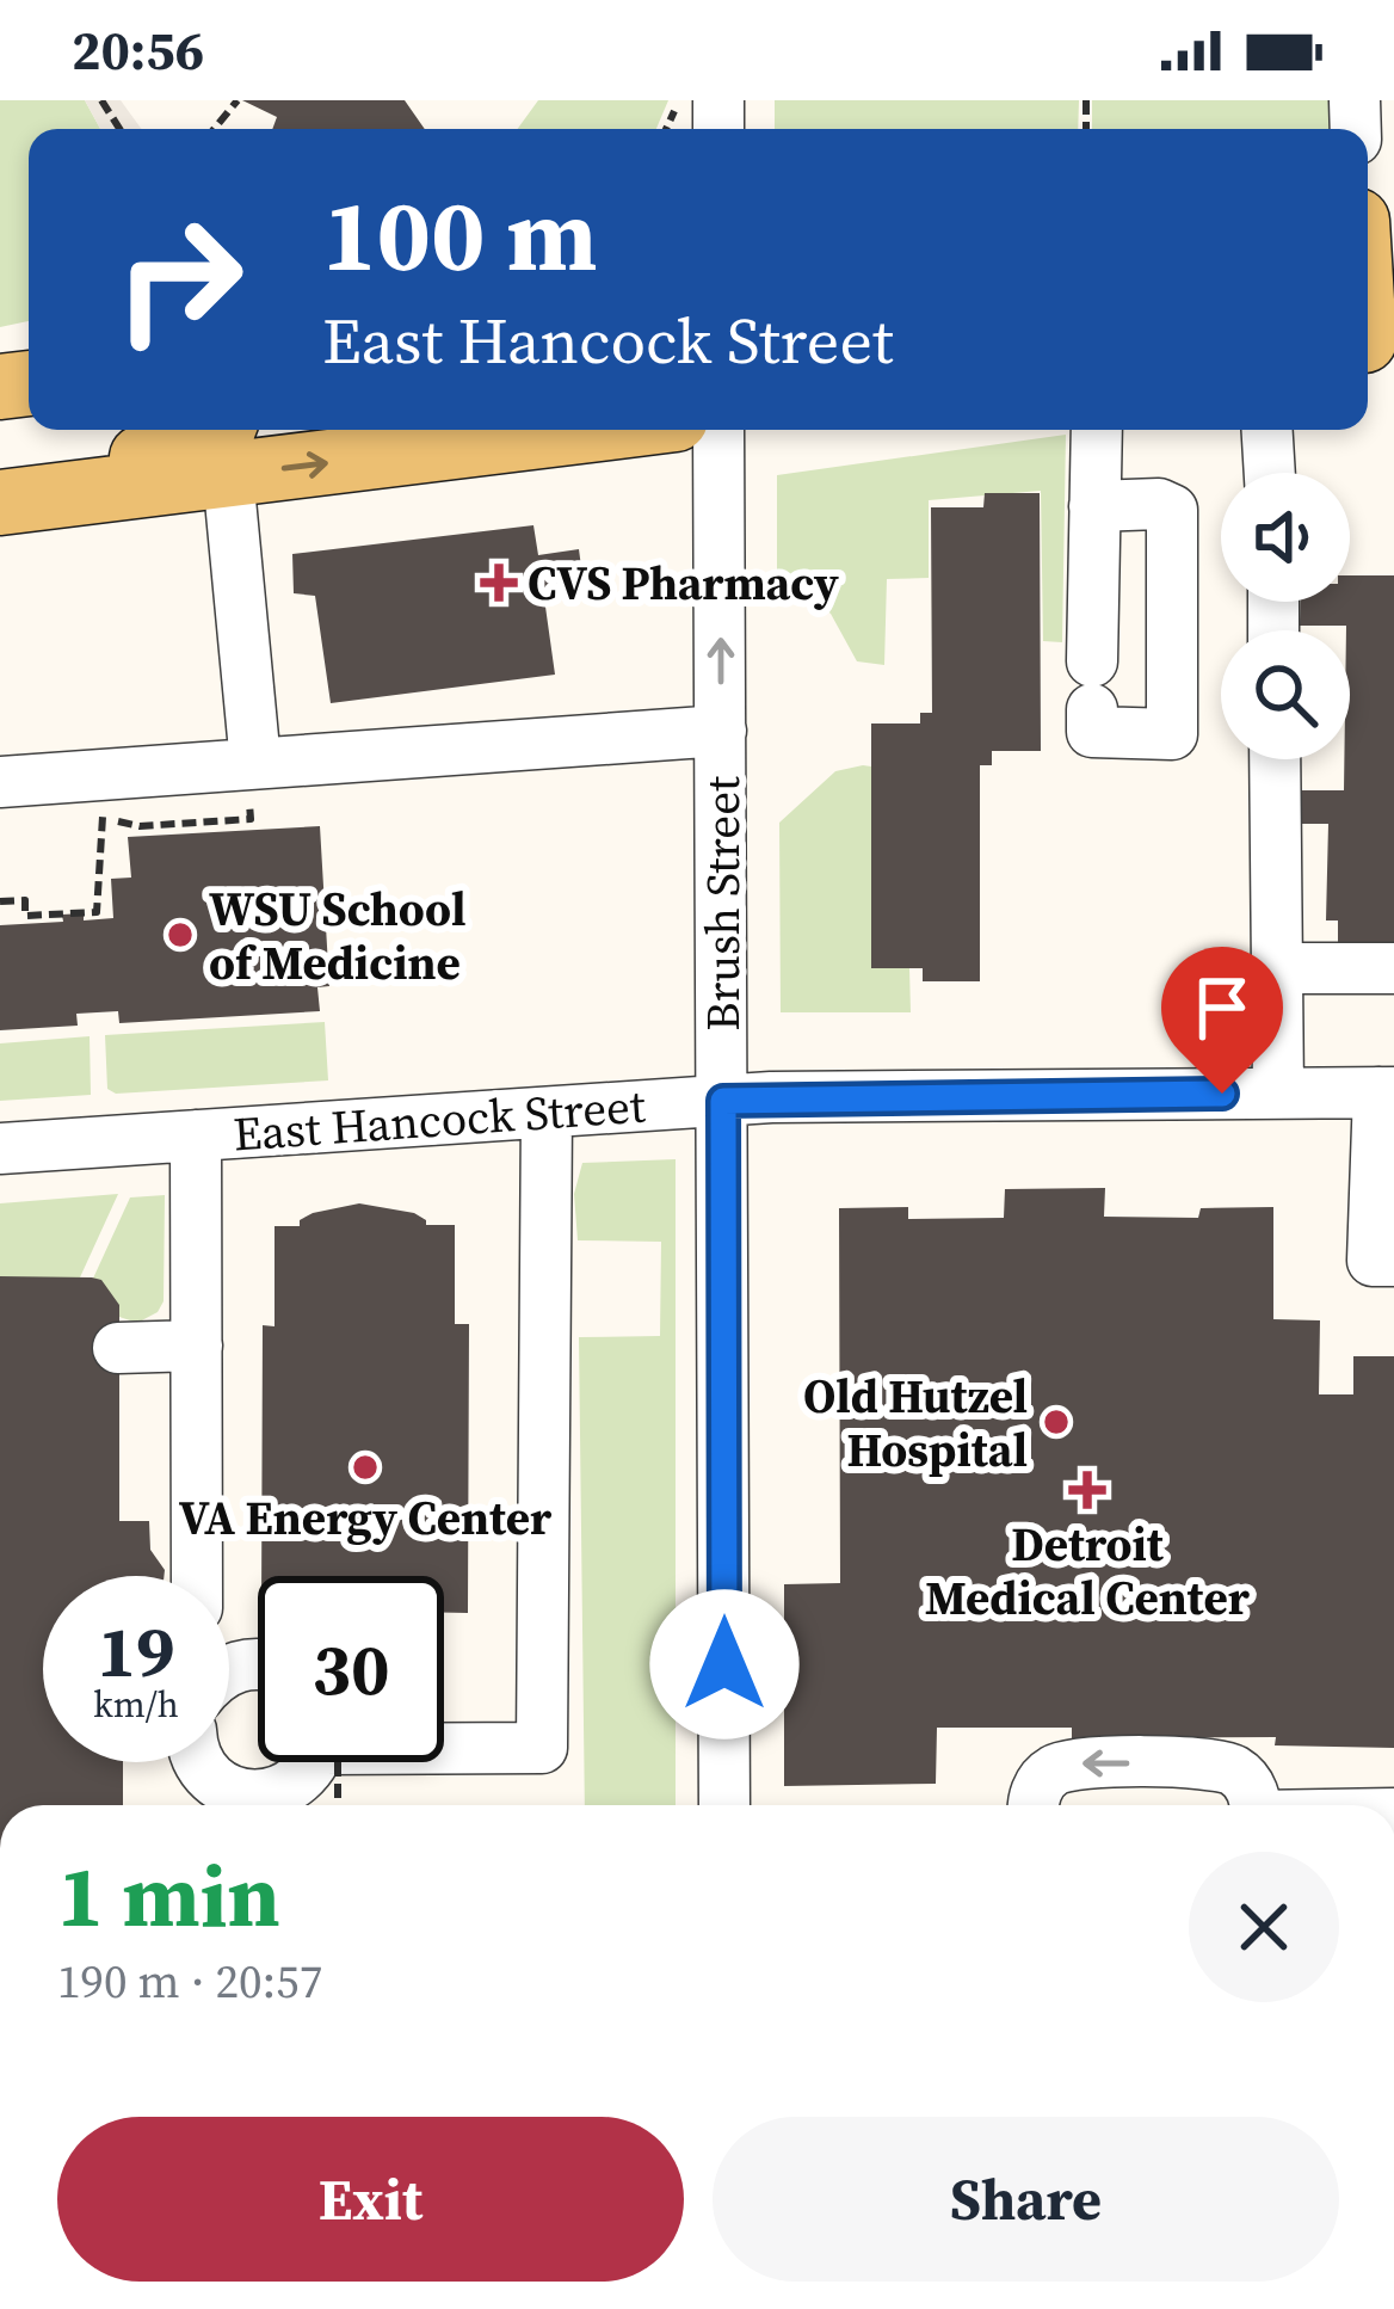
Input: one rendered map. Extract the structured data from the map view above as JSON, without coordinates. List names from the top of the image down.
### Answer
{
  "streets": {
    "street": ["Brush Street", "East Hancock Street"]
  },
  "crossings": [
    ["Brush Street", "East Hancock Street"]
  ],
  "places": {
    "health": ["CVS Pharmacy", "Detroit Medical Center"],
    "other": ["WSU School of Medicine", "Old Hutzel Hospital", "VA Energy Center"]
  },
  "page": {
    "status": "20:56",
    "turn": ["100 m", "East Hancock Street"],
    "speed": "19 km/h",
    "limit": "30",
    "heading": ["1 min", "190 m · 20:57"],
    "buttons": ["Exit", "Share"]
  }
}
